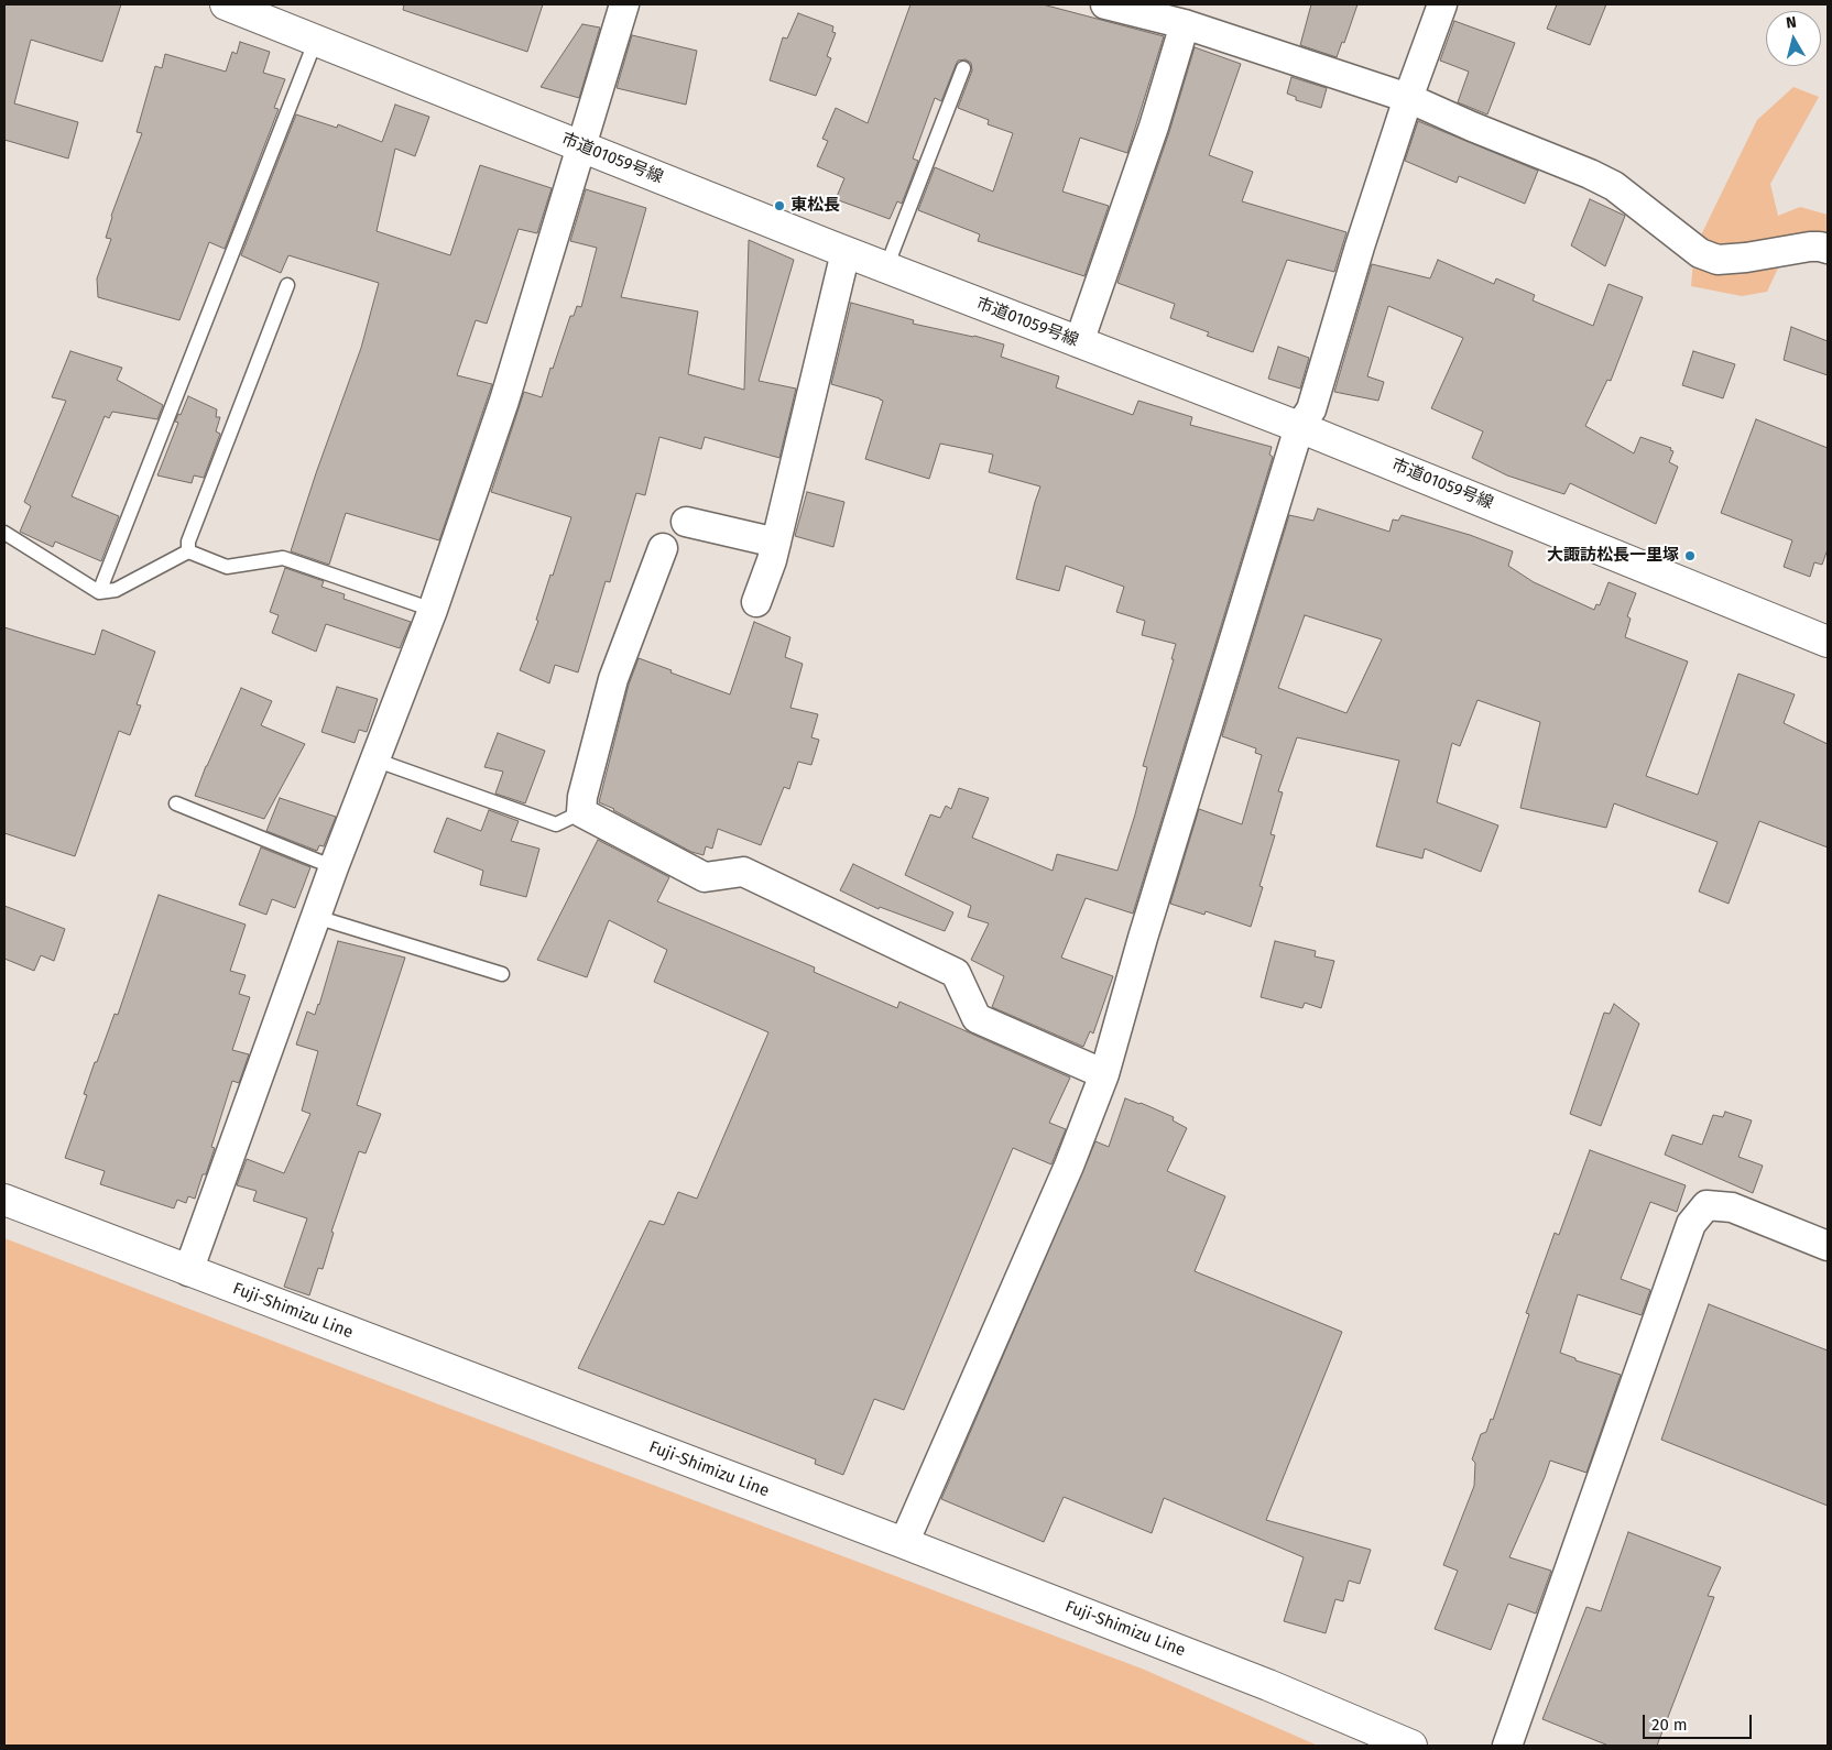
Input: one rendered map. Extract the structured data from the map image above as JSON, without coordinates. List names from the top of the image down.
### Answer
{
  "streets": {
    "street": ["市道01059号線", "Fuji-Shimizu Line"]
  },
  "places": ["東松長", "大諏訪松長一里塚"],
  "scale_bar": "20 m",
  "north": "top"
}
